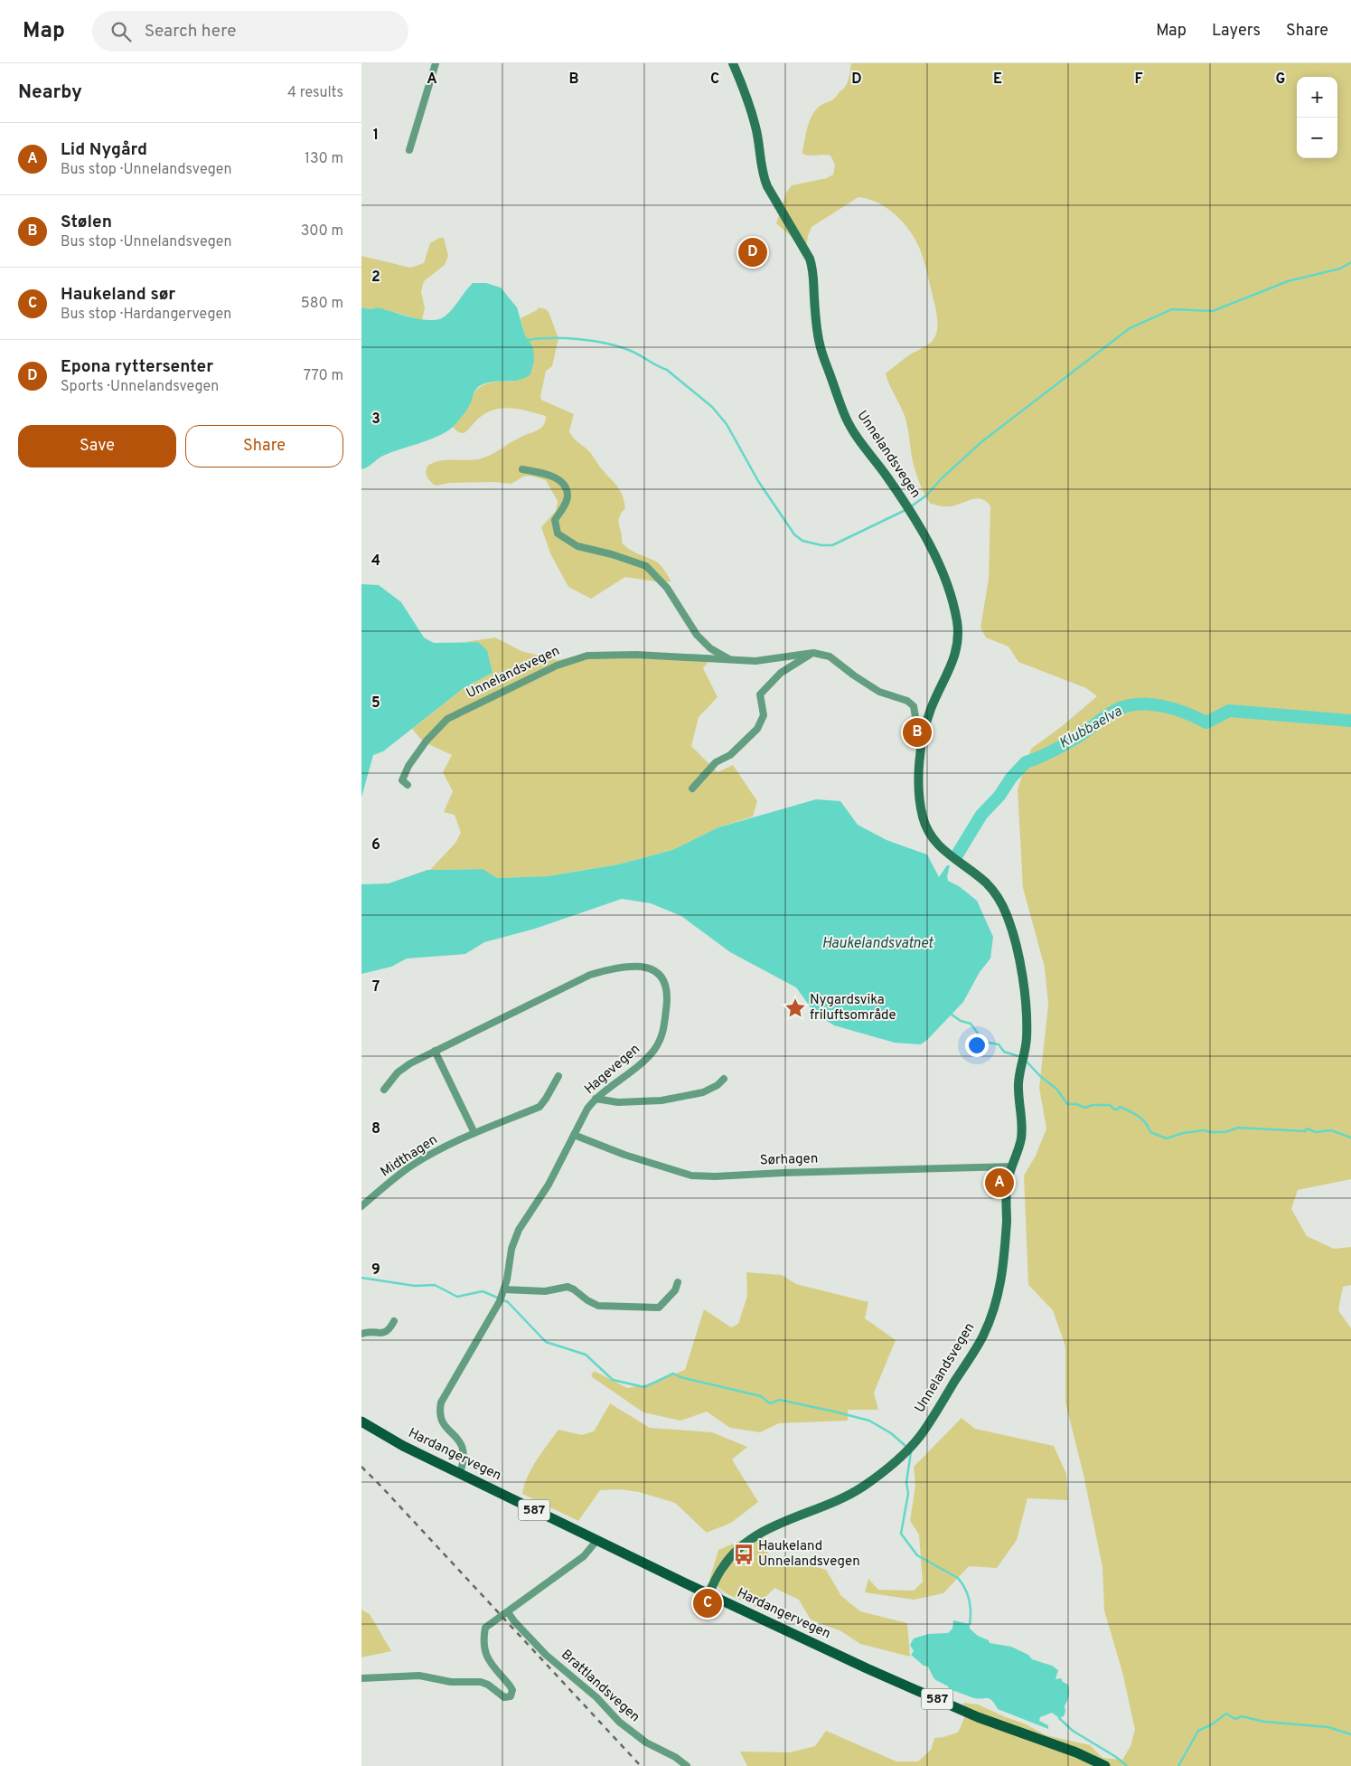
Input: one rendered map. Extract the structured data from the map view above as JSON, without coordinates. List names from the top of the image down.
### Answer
{
  "streets": {
    "main road": ["Unnelandsvegen", "Hardangervegen", "587"],
    "street": [
      "Hagevegen",
      "Midthagen",
      "Sørhagen",
      "Brattlandsvegen"
    ]
  },
  "crossings": [
    ["Unnelandsvegen", "Sørhagen"],
    ["Unnelandsvegen", "Hardangervegen"],
    ["Hagevegen", "Sørhagen"],
    ["Hagevegen", "Hardangervegen"]
  ],
  "water": ["Klubbaelva", "Haukelandsvatnet"],
  "places": {
    "place": ["Nygardsvika friluftsområde"],
    "bus stop": ["Haukeland Unnelandsvegen"]
  },
  "page": {
    "header": "Map",
    "search": "Search here",
    "nav": ["Map", "Layers", "Share"],
    "heading": ["Nearby", "4 results"],
    "map_buttons": ["+", "−"],
    "list": [
      {
        "mark": "A",
        "name": "Lid Nygård",
        "note": "Bus stop · Unnelandsvegen",
        "value": "130 m"
      },
      {
        "mark": "B",
        "name": "Stølen",
        "note": "Bus stop · Unnelandsvegen",
        "value": "300 m"
      },
      {
        "mark": "C",
        "name": "Haukeland sør",
        "note": "Bus stop · Hardangervegen",
        "value": "580 m"
      },
      {
        "mark": "D",
        "name": "Epona ryttersenter",
        "note": "Sports · Unnelandsvegen",
        "value": "770 m"
      }
    ],
    "pins": [
      "D",
      "B",
      "A",
      "C"
    ],
    "buttons": ["Save", "Share"]
  },
  "grid": {
    "columns": [
      "A",
      "B",
      "C",
      "D",
      "E",
      "F",
      "G"
    ],
    "rows": [
      "1",
      "2",
      "3",
      "4",
      "5",
      "6",
      "7",
      "8",
      "9"
    ]
  }
}
